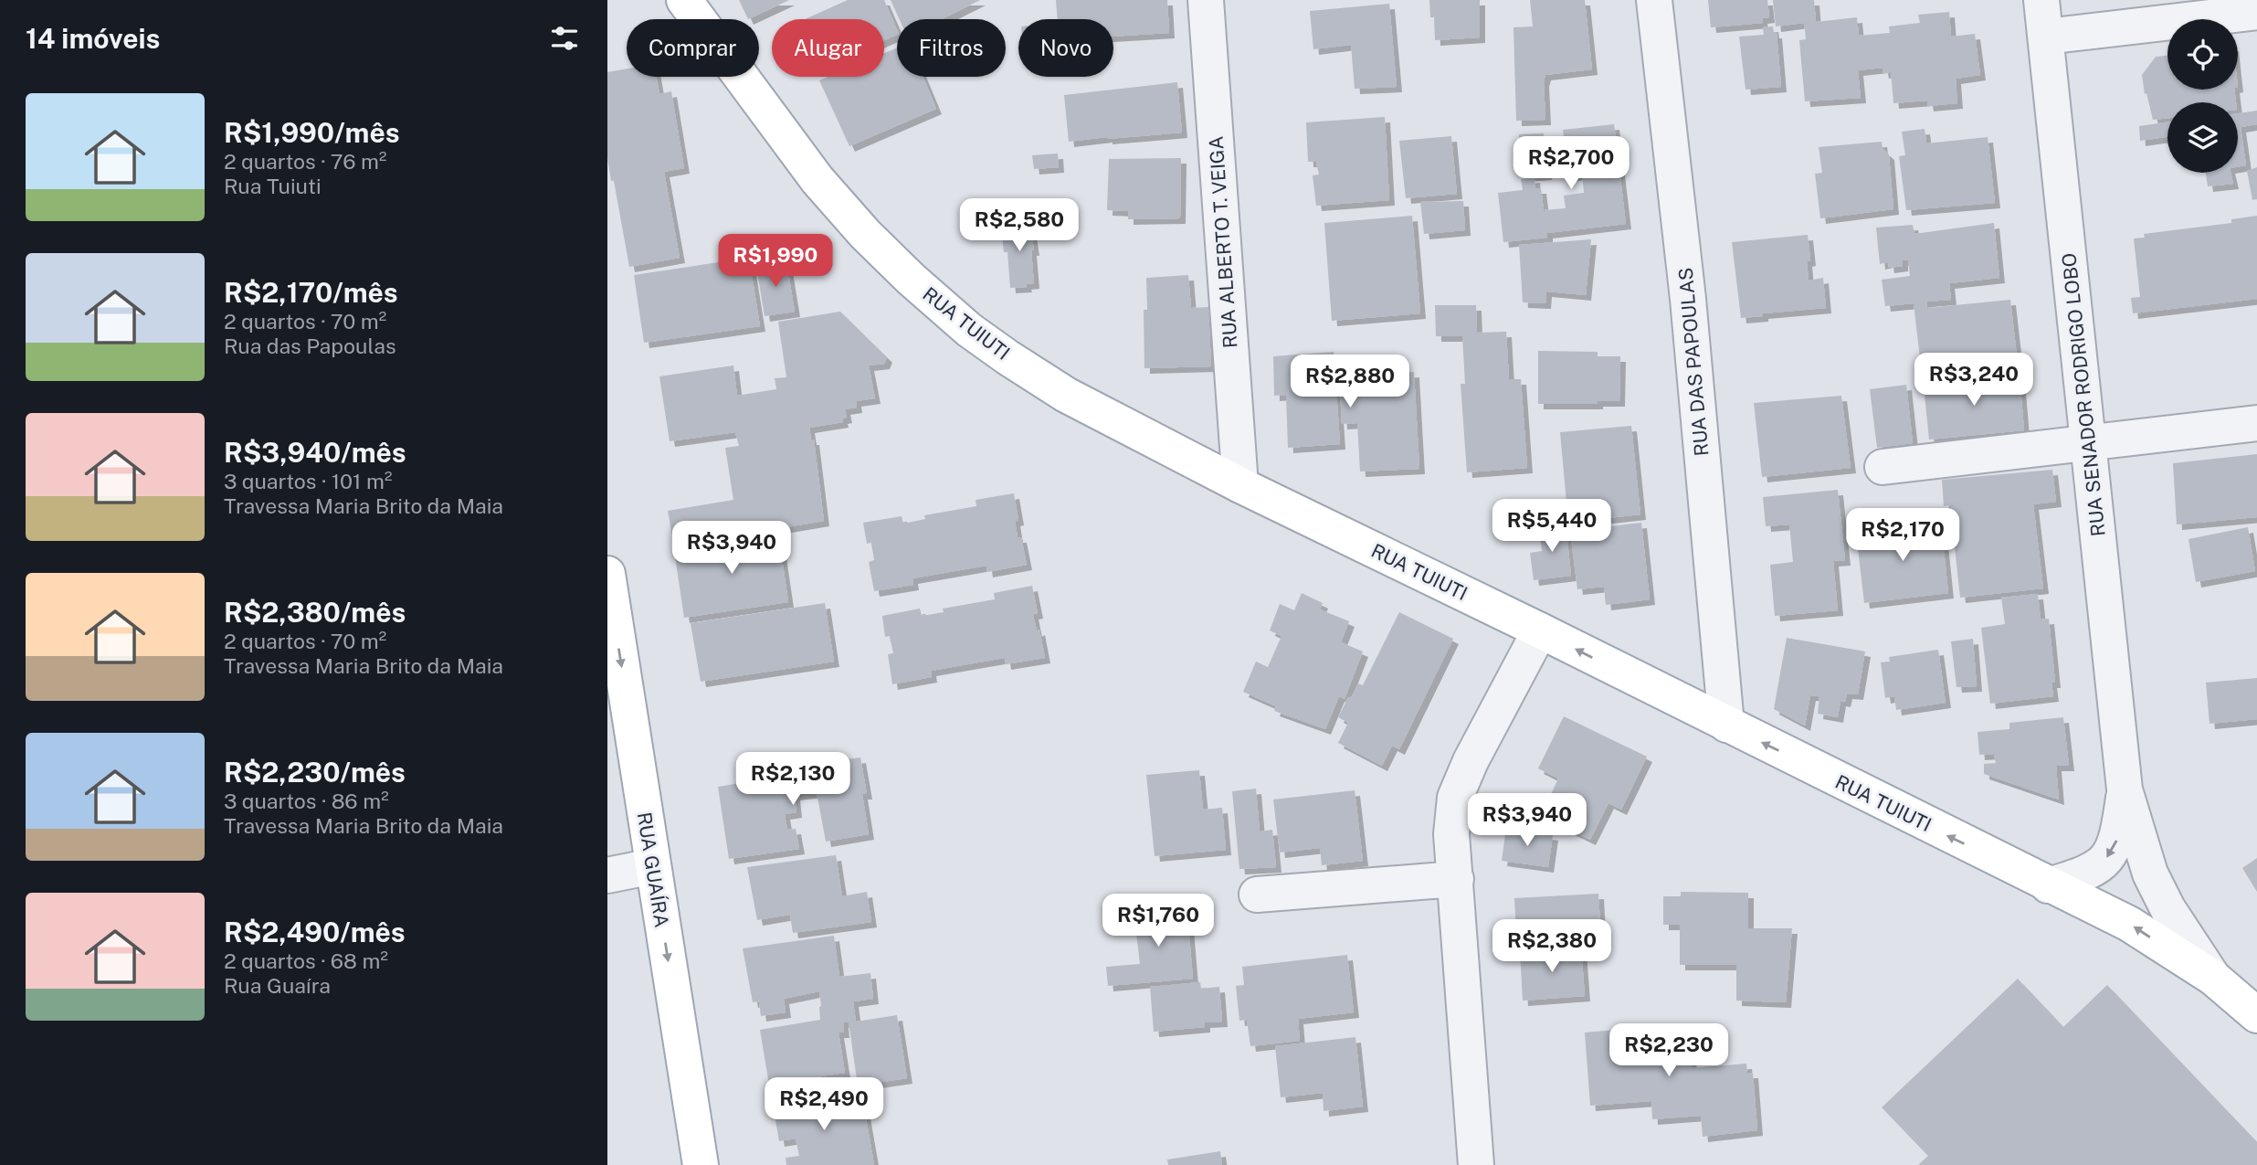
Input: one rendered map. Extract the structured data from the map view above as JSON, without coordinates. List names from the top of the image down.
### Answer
{
  "streets": {
    "main road": ["RUA TUIUTI", "RUA GUAÍRA"],
    "street": ["RUA ALBERTO T. VEIGA", "RUA DAS PAPOULAS", "RUA SENADOR RODRIGO LOBO"]
  },
  "crossings": [
    ["RUA ALBERTO T. VEIGA", "RUA TUIUTI"],
    ["RUA TUIUTI", "RUA DAS PAPOULAS"],
    ["RUA TUIUTI", "RUA SENADOR RODRIGO LOBO"]
  ],
  "one_way": ["RUA TUIUTI", "RUA GUAÍRA"],
  "page": {
    "heading": "14 imóveis",
    "chip": [
      "Comprar",
      "Alugar",
      "Filtros",
      "Novo"
    ],
    "list": [
      {
        "name": "R$1,990/mês",
        "note": "2 quartos · 76 m² · Rua Tuiuti"
      },
      {
        "name": "R$2,170/mês",
        "note": "2 quartos · 70 m² · Rua das Papoulas"
      },
      {
        "name": "R$3,940/mês",
        "note": "3 quartos · 101 m² · Travessa Maria Brito da Maia"
      },
      {
        "name": "R$2,380/mês",
        "note": "2 quartos · 70 m² · Travessa Maria Brito da Maia"
      },
      {
        "name": "R$2,230/mês",
        "note": "3 quartos · 86 m² · Travessa Maria Brito da Maia"
      },
      {
        "name": "R$2,490/mês",
        "note": "2 quartos · 68 m² · Rua Guaíra"
      }
    ],
    "price": [
      "R$2,700",
      "R$2,580",
      "R$1,990",
      "R$3,240",
      "R$2,880",
      "R$5,440",
      "R$2,170",
      "R$3,940",
      "R$2,130",
      "R$3,940",
      "R$1,760",
      "R$2,380",
      "R$2,230",
      "R$2,490"
    ]
  }
}
